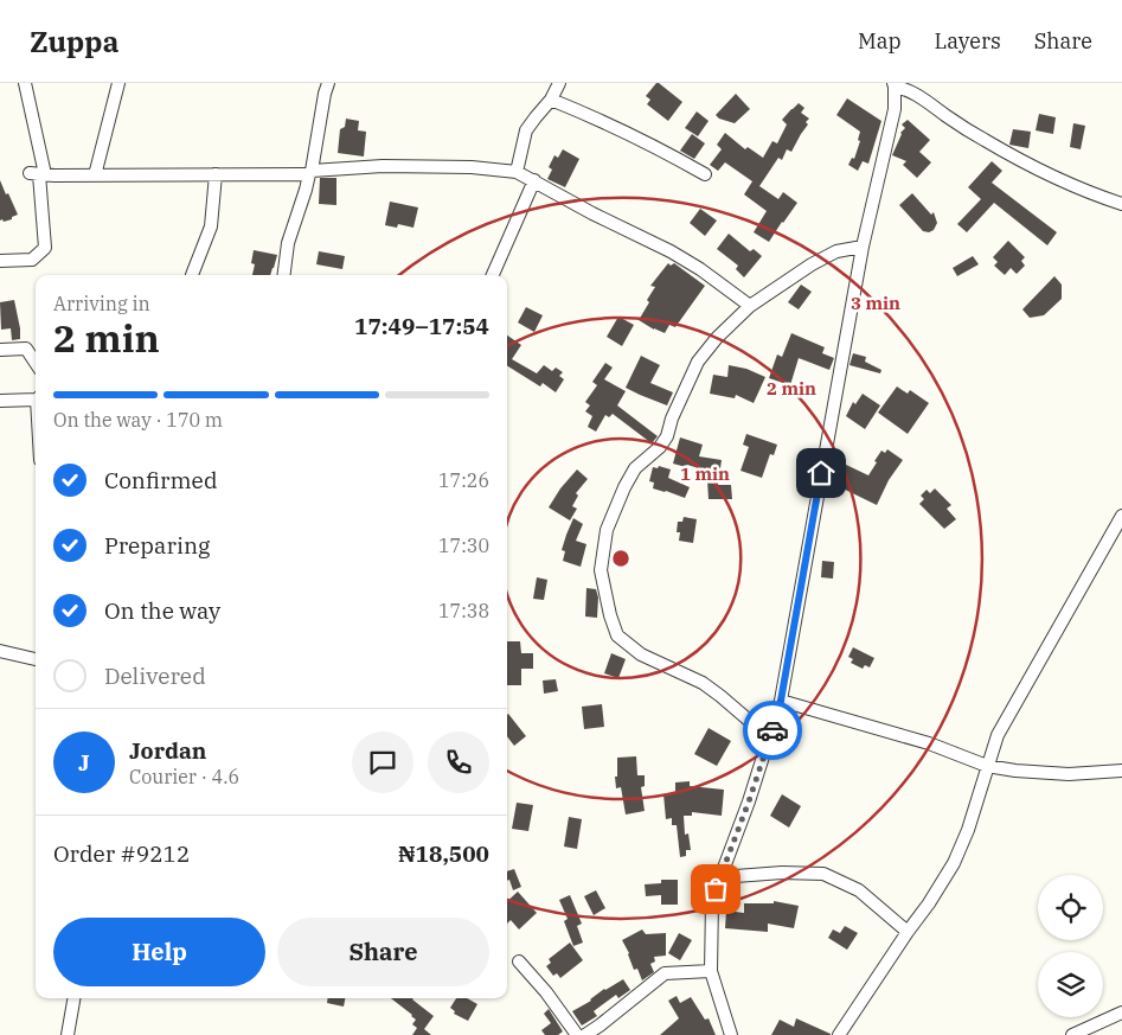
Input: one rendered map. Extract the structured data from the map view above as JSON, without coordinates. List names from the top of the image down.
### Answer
{
  "page": {
    "header": "Zuppa",
    "nav": ["Map", "Layers", "Share"],
    "heading": ["2 min", "Arriving in", "17:49–17:54"],
    "panel": [
      "Jordan",
      "Courier · 4.6",
      "Order #9212",
      "₦18,500"
    ],
    "bar": "On the way · 170 m",
    "list": [
      ["Confirmed", "17:26"],
      ["Preparing", "17:30"],
      ["On the way", "17:38"],
      "Delivered"
    ],
    "round": "J",
    "buttons": ["Help", "Share"]
  },
  "rings": ["3 min", "2 min", "1 min"]
}
